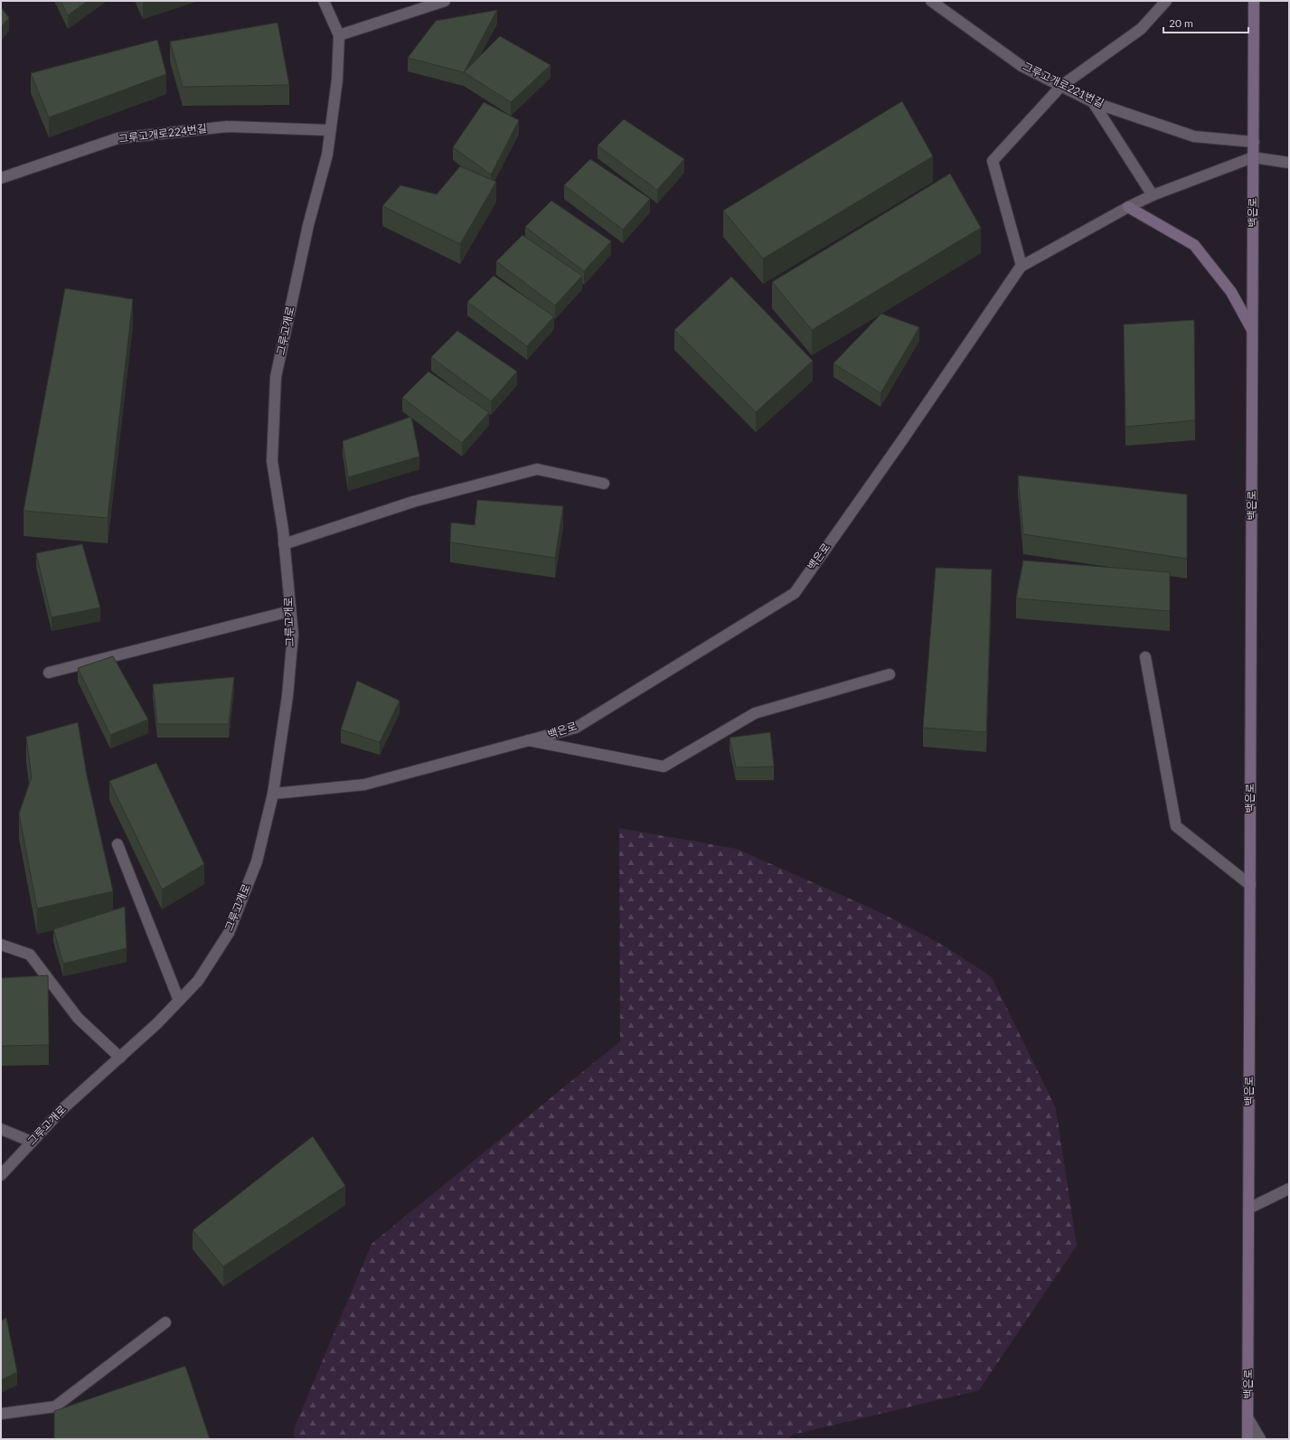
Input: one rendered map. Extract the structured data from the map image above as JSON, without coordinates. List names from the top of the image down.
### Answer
{
  "streets": {
    "main road": ["백은로"],
    "street": ["그루고개로221번길", "그루고개로224번길", "그루고개로"]
  },
  "crossings": [
    ["그루고개로221번길", "백은로"],
    ["그루고개로224번길", "그루고개로"],
    ["백은로", "그루고개로"]
  ],
  "scale_bar": "20 m"
}
